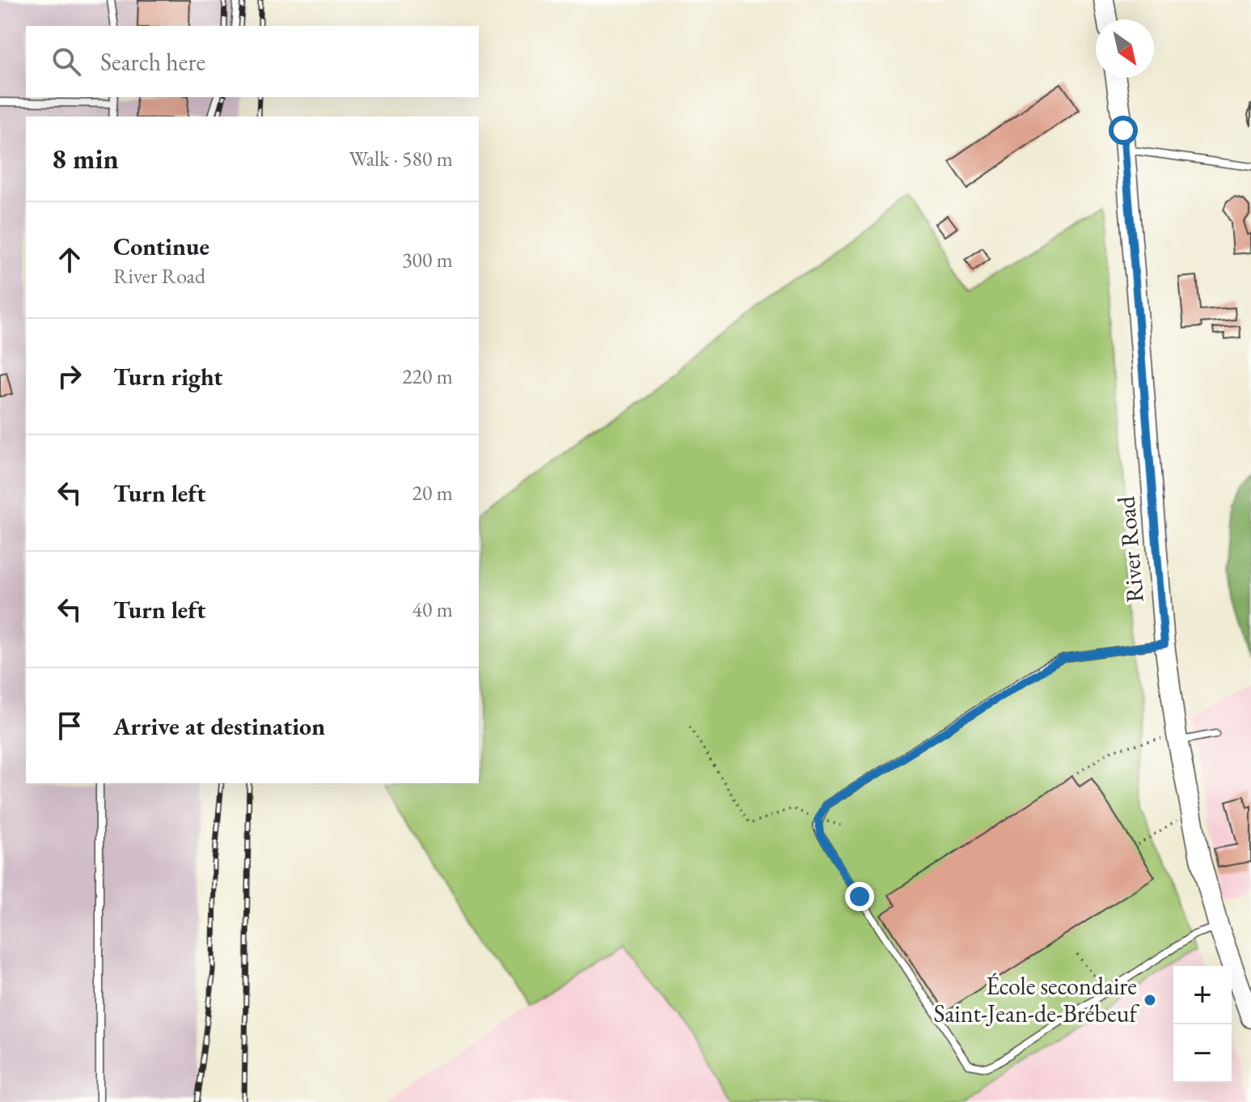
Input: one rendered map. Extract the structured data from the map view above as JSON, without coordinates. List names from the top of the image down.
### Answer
{
  "streets": {
    "street": ["River Road"]
  },
  "places": ["École secondaire Saint-Jean-de-Brébeuf"],
  "north": "bottom right",
  "page": {
    "search": "Search here",
    "heading": ["8 min", "Walk · 580 m"],
    "list": [
      ["Continue", "River Road", "300 m"],
      ["Turn right", "220 m"],
      ["Turn left", "20 m"],
      ["Turn left", "40 m"],
      "Arrive at destination"
    ],
    "map_buttons": ["+", "−"]
  }
}
